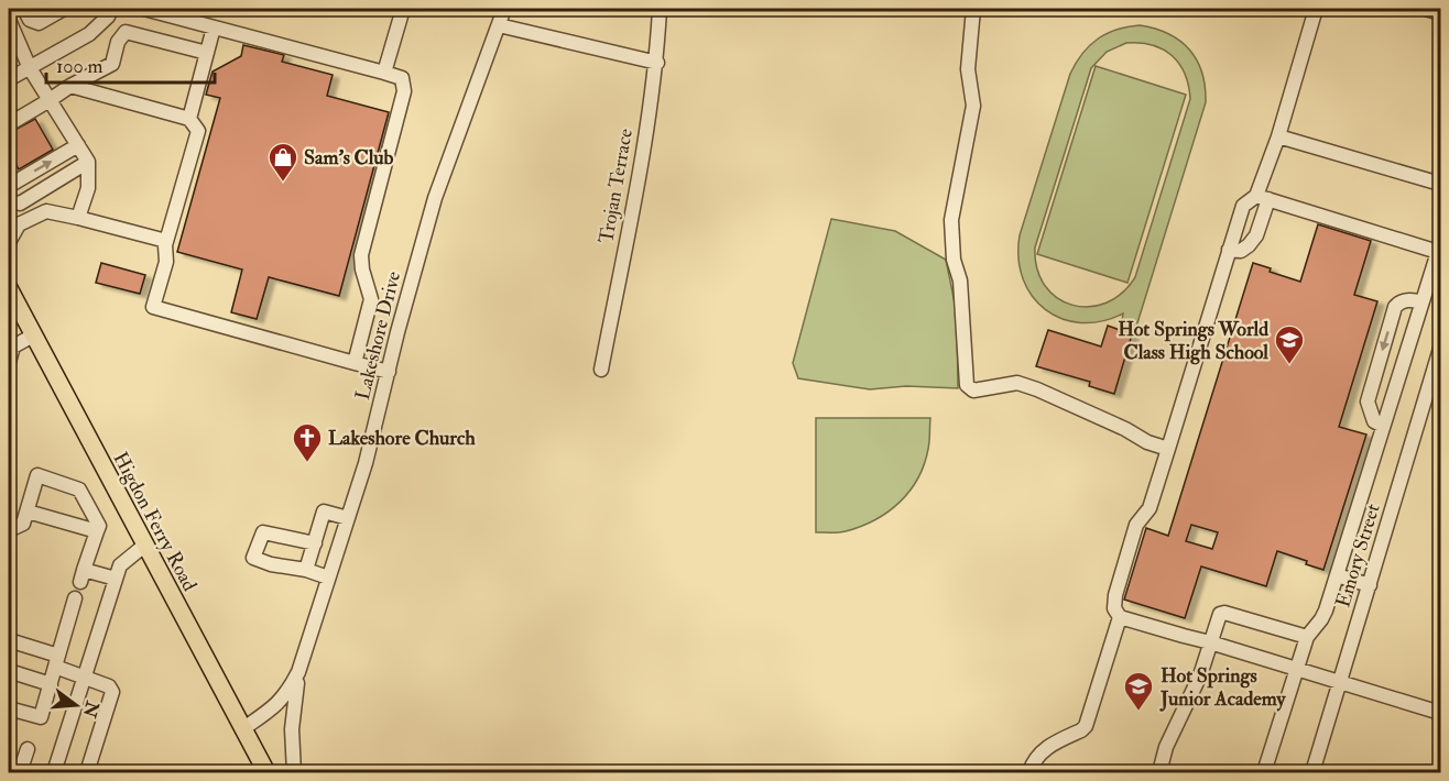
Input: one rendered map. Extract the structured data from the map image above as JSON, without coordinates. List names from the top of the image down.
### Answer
{
  "streets": {
    "main road": ["Higdon Ferry Road"],
    "street": ["Trojan Terrace", "Lakeshore Drive", "Emory Street"]
  },
  "crossings": [
    ["Lakeshore Drive", "Higdon Ferry Road"]
  ],
  "places": {
    "shop": ["Sam's Club"],
    "school or university": ["Hot Springs World Class High School", "Hot Springs Junior Academy"],
    "church": ["Lakeshore Church"]
  },
  "scale_bar": "100 m",
  "north": "right"
}
